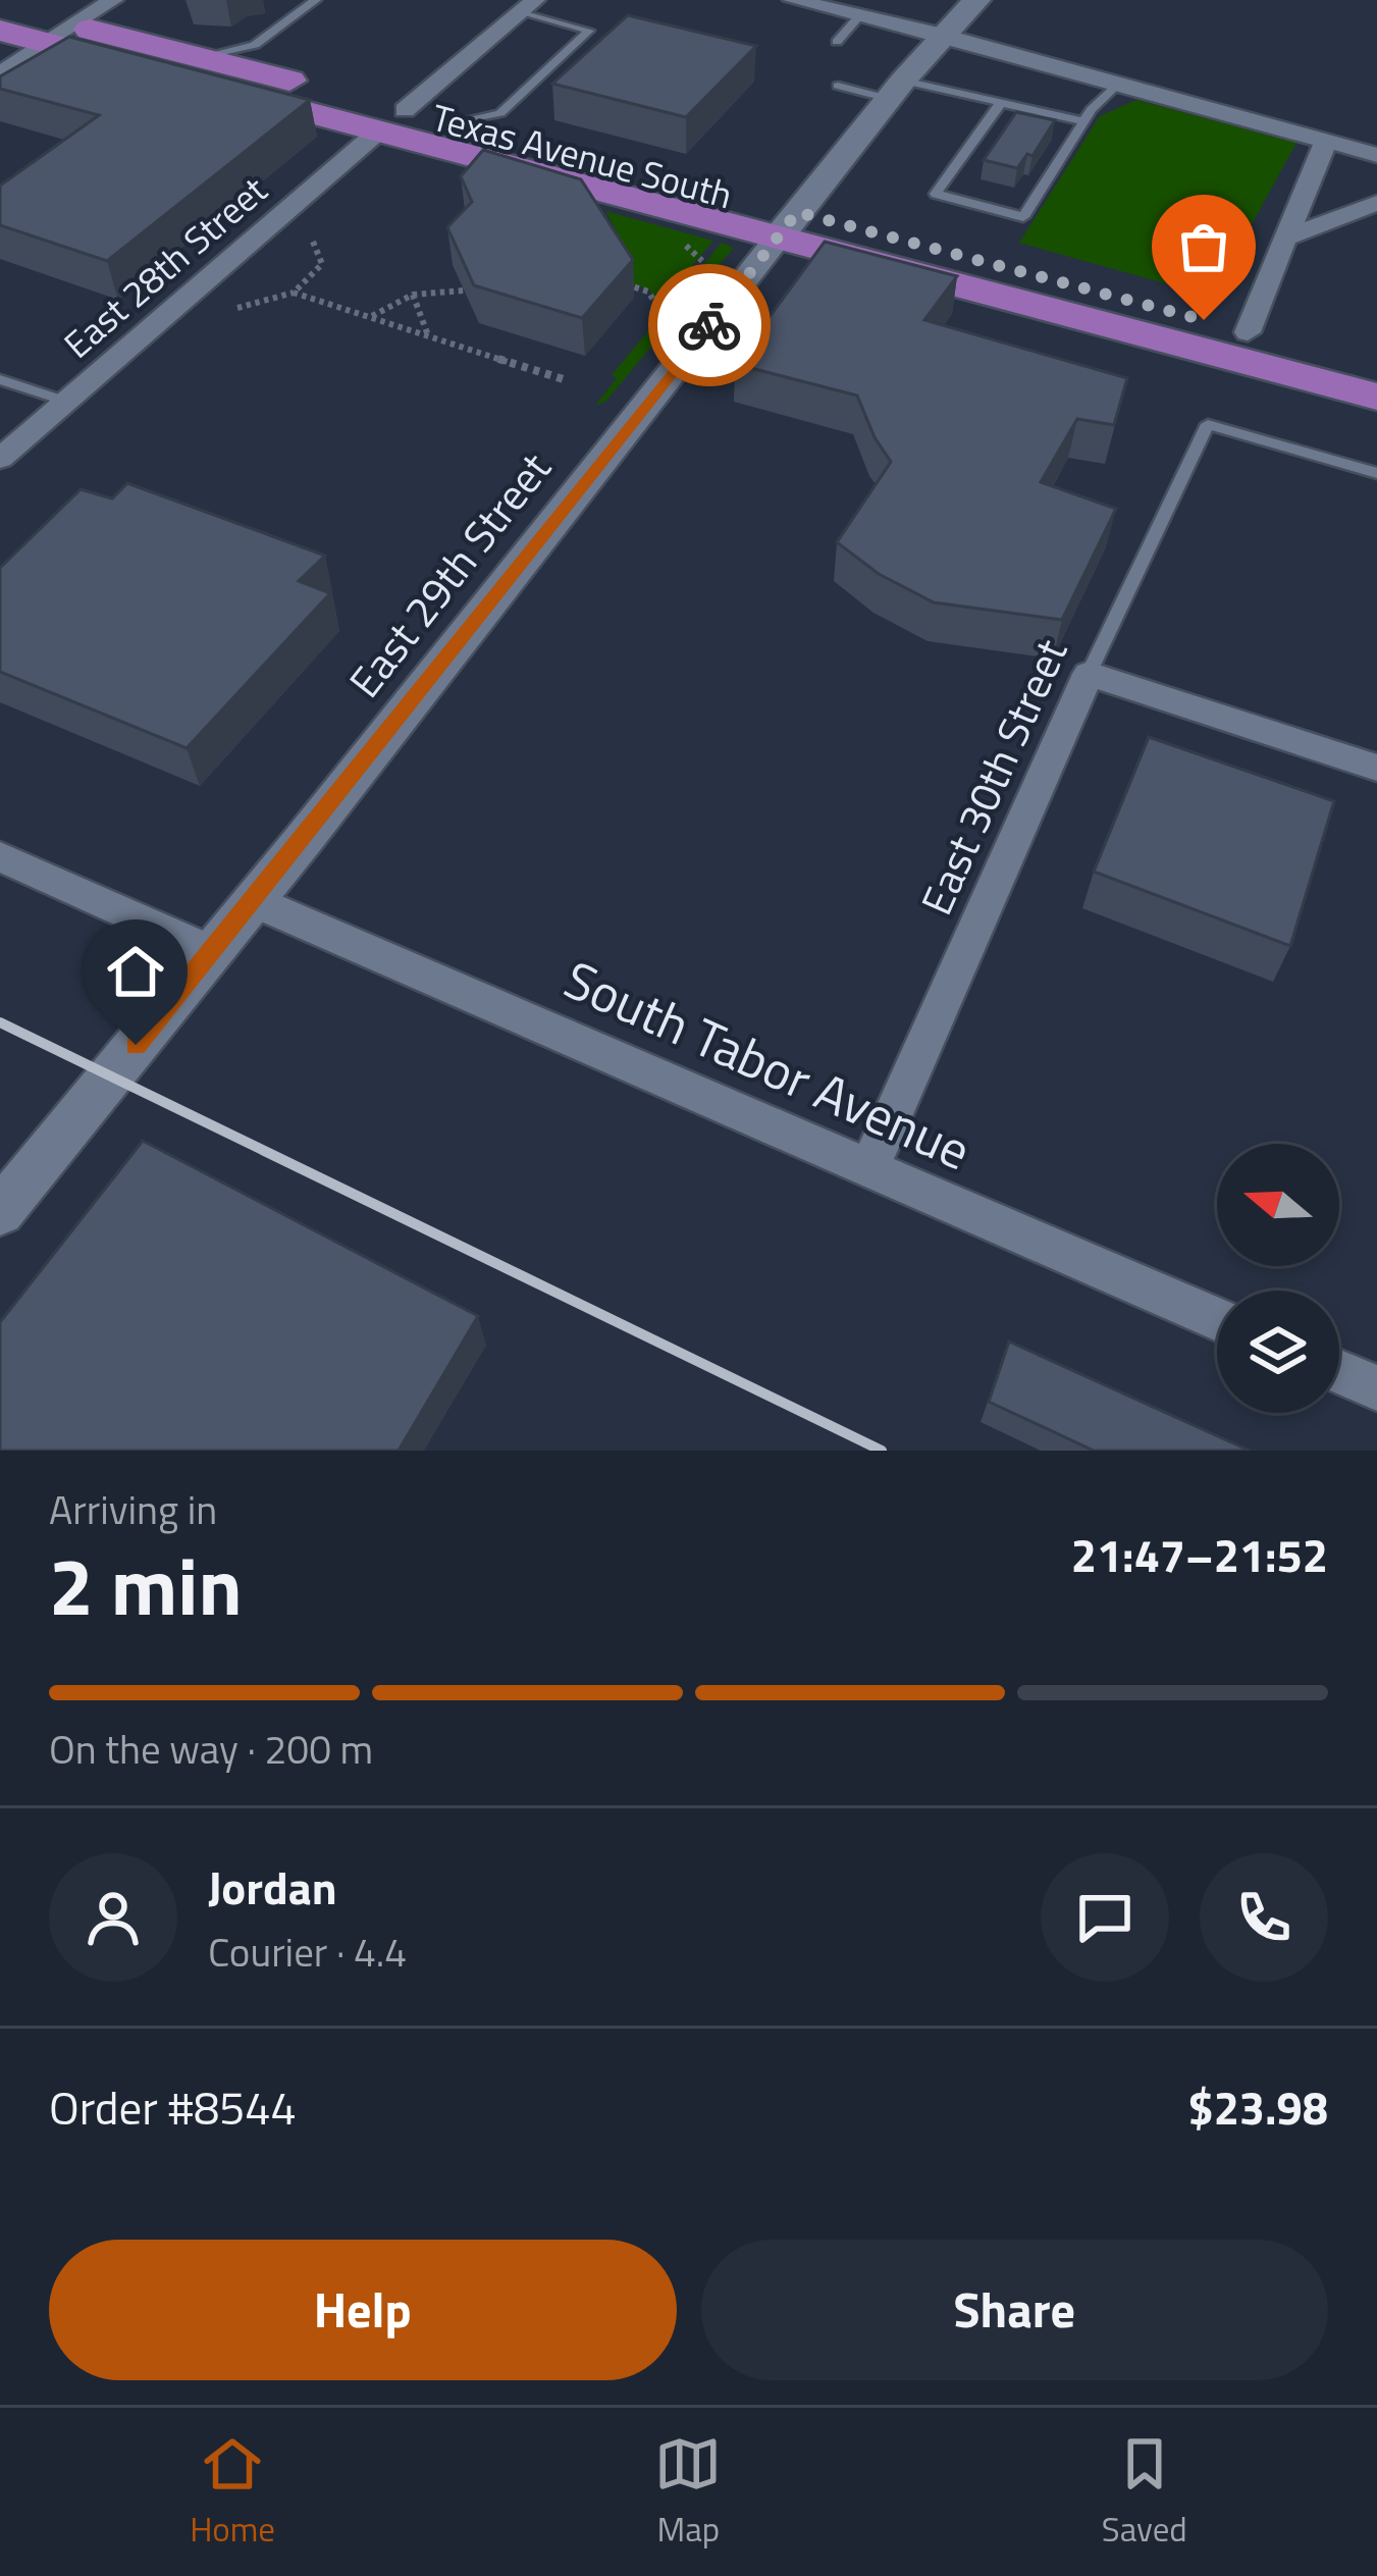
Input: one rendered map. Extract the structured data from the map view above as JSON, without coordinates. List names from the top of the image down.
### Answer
{
  "streets": {
    "main road": ["Texas Avenue South", "East 29th Street"],
    "street": ["East 28th Street", "East 30th Street", "South Tabor Avenue"]
  },
  "crossings": [
    ["Texas Avenue South", "East 28th Street"],
    ["Texas Avenue South", "East 29th Street"],
    ["East 29th Street", "South Tabor Avenue"],
    ["East 30th Street", "South Tabor Avenue"]
  ],
  "north": "left",
  "page": {
    "heading": ["2 min", "Arriving in", "21:47–21:52"],
    "panel": [
      "Jordan",
      "Courier · 4.4",
      "Order #8544",
      "$23.98"
    ],
    "bar": "On the way · 200 m",
    "buttons": ["Help", "Share"],
    "tabs": ["Home", "Map", "Saved"]
  }
}
